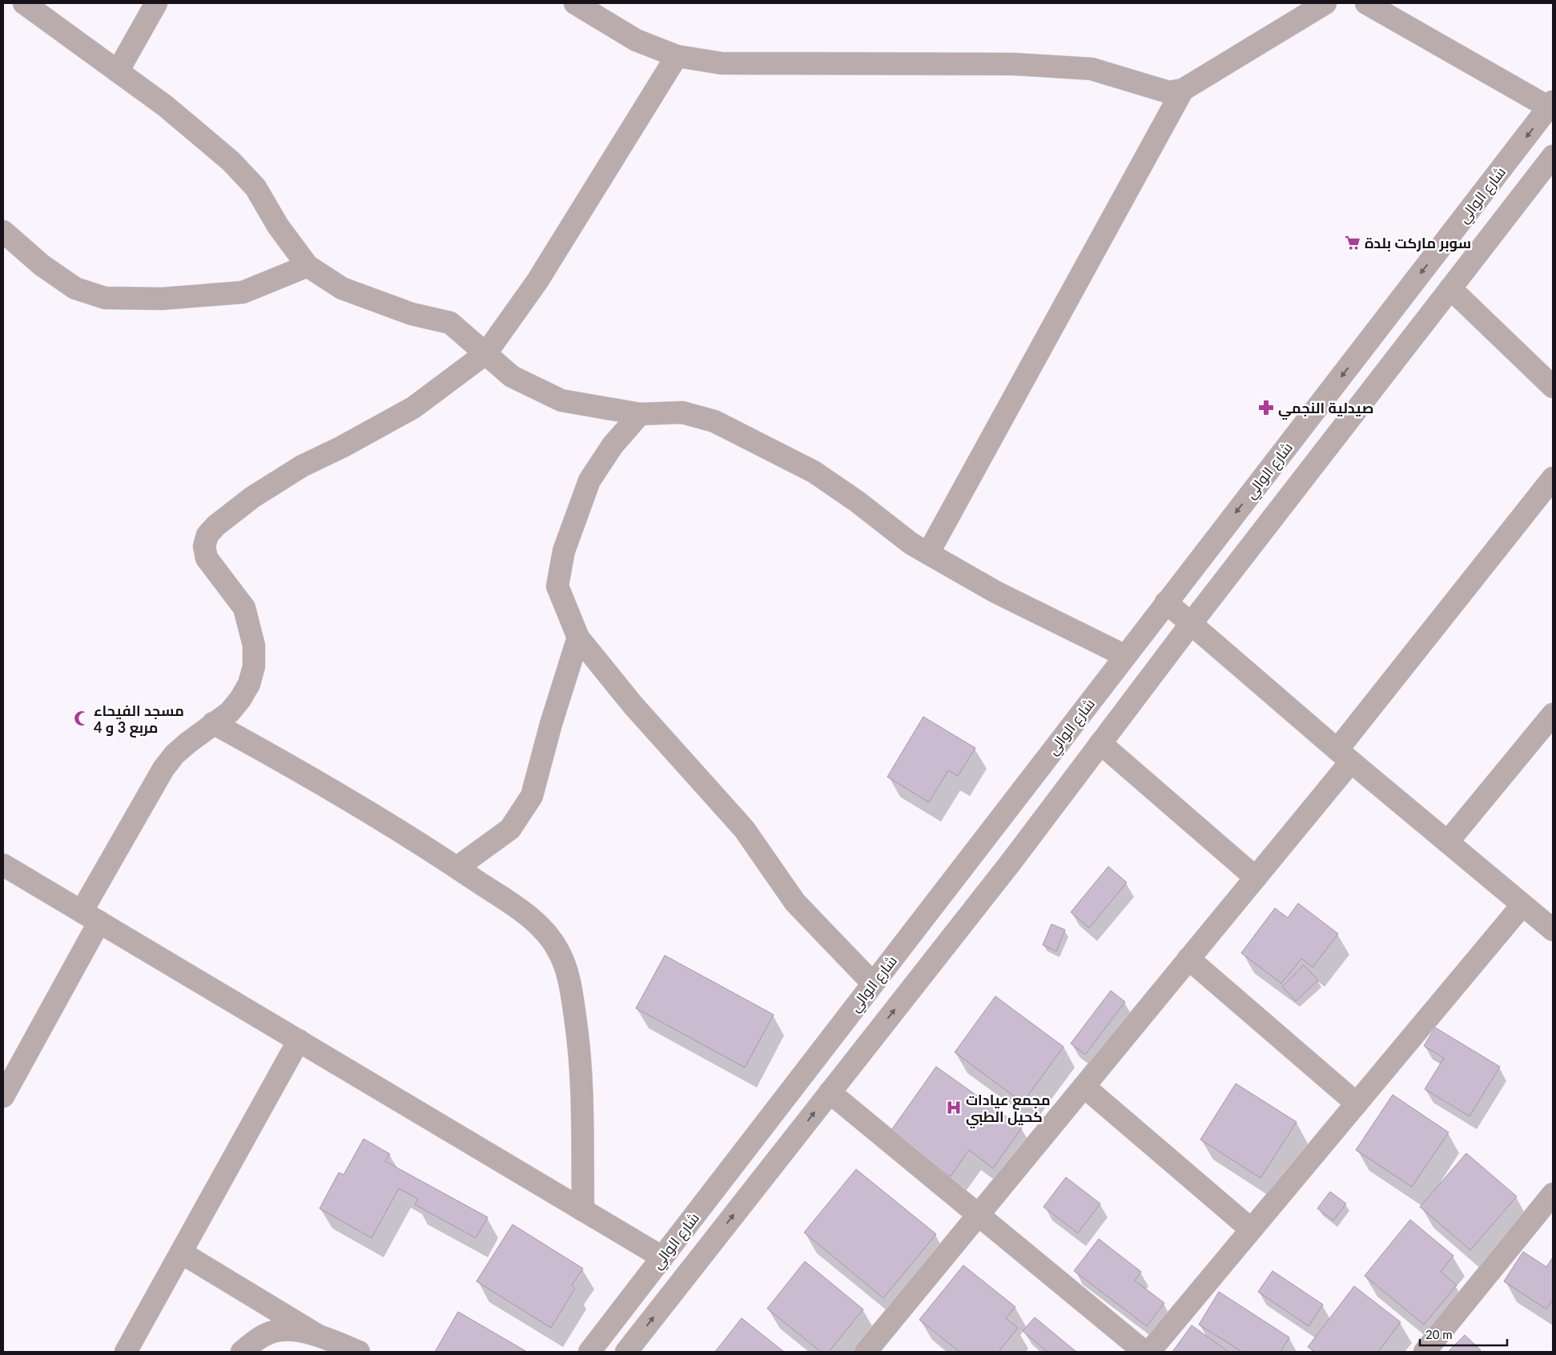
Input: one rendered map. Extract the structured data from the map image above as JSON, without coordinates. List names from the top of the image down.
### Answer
{
  "streets": {
    "street": ["شارع الوالي"]
  },
  "places": {
    "supermarket": ["سوبر ماركت بلدة"],
    "pharmacy": ["صيدلية النجمي"],
    "mosque": ["مسجد الفيحاء مربع 3 و 4"],
    "hospital": ["مجمع عيادات كحيل الطبي"]
  },
  "scale_bar": "20 m"
}
